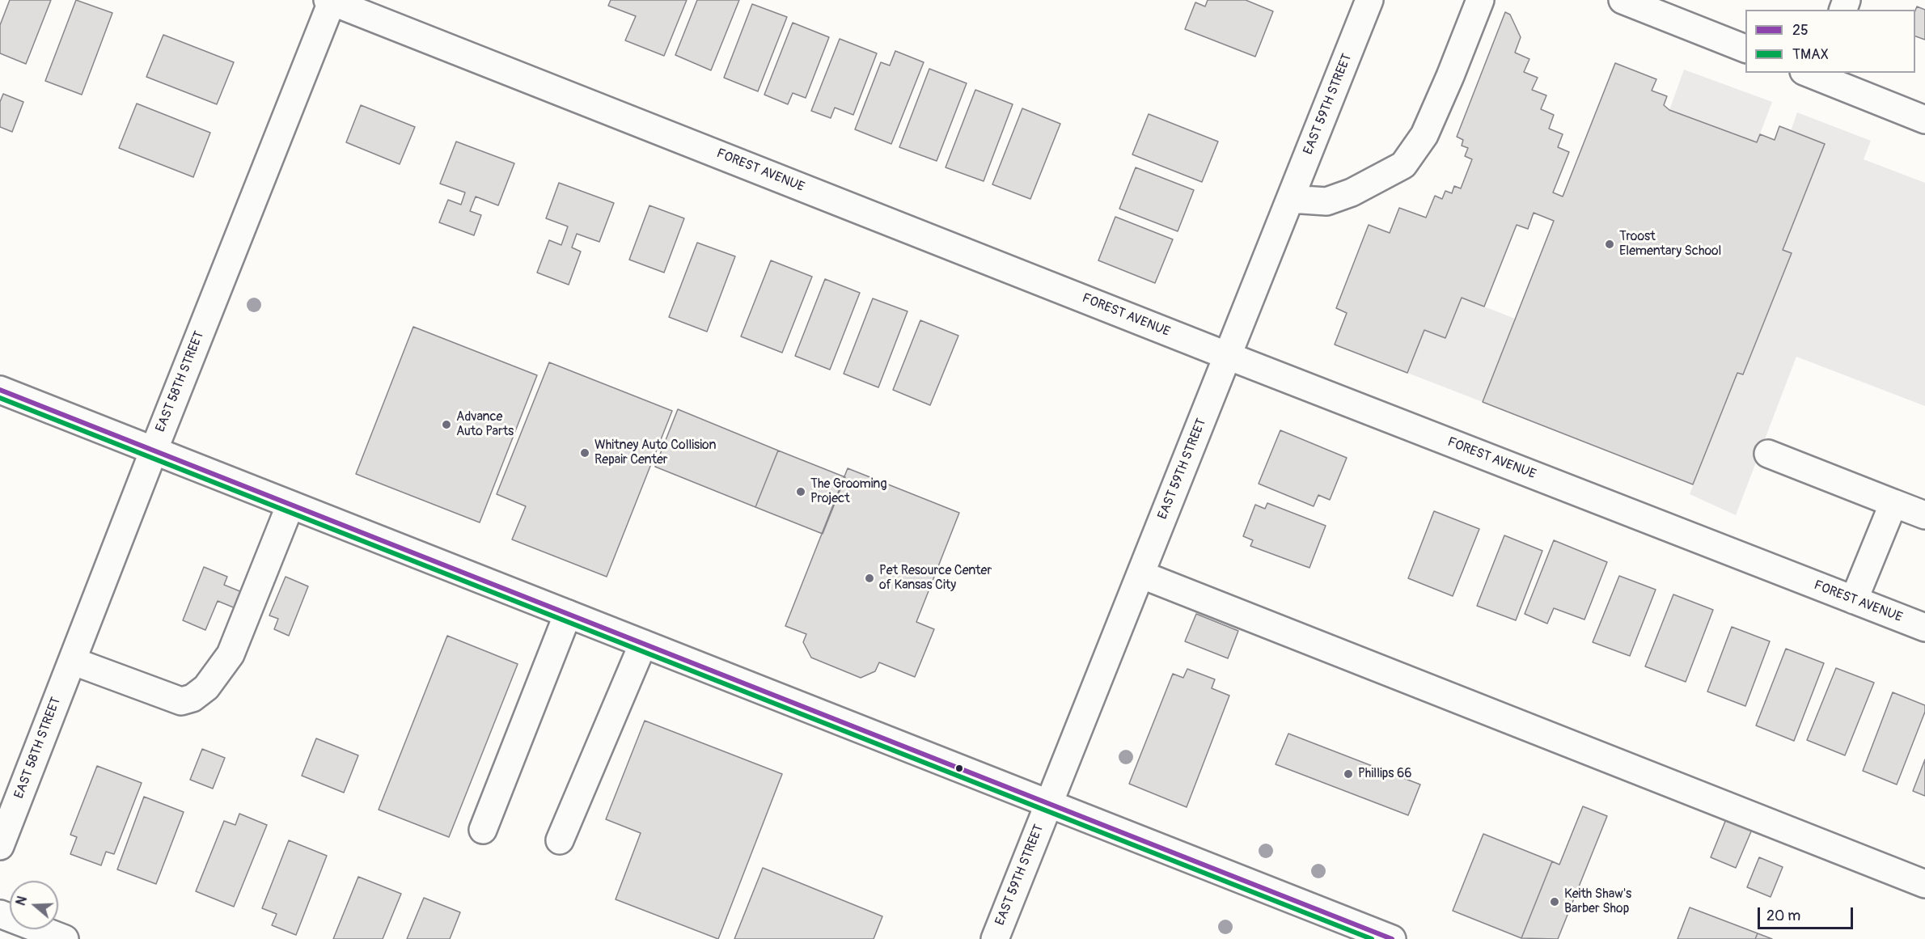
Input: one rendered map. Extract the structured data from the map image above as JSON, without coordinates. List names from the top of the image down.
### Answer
{
  "streets": {
    "street": ["EAST 59TH STREET", "FOREST AVENUE", "EAST 58TH STREET"]
  },
  "crossings": [
    ["EAST 59TH STREET", "FOREST AVENUE"],
    ["FOREST AVENUE", "EAST 58TH STREET"]
  ],
  "places": [
    "Troost Elementary School",
    "Advance Auto Parts",
    "Whitney Auto Collision Repair Center",
    "The Grooming Project",
    "Pet Resource Center of Kansas City",
    "Phillips 66",
    "Keith Shaw's Barber Shop"
  ],
  "lines": ["transit line 25", "transit line TMAX"],
  "legend": ["25", "TMAX"],
  "scale_bar": "20 m",
  "north": "left"
}
